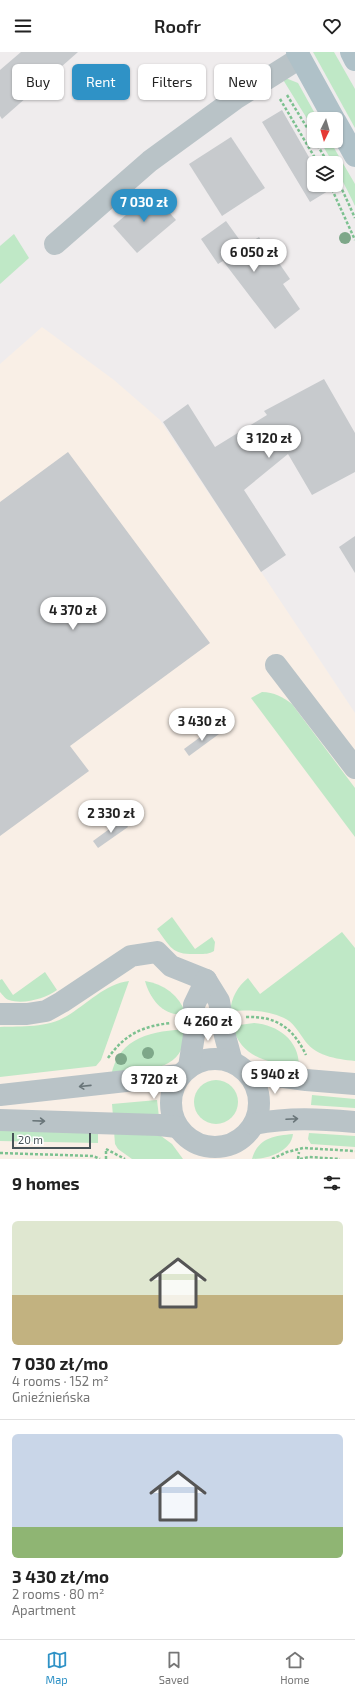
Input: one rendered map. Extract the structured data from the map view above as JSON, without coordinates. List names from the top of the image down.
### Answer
{
  "scale_bar": "20 m",
  "north": "bottom",
  "page": {
    "header": "Roofr",
    "chip": [
      "Buy",
      "Rent",
      "Filters",
      "New"
    ],
    "price": [
      "7 030 zł",
      "6 050 zł",
      "3 120 zł",
      "4 370 zł",
      "3 430 zł",
      "2 330 zł",
      "4 260 zł",
      "5 940 zł",
      "3 720 zł"
    ],
    "scale": "20 m",
    "heading": "9 homes",
    "list": [
      {
        "name": "7 030 zł/mo",
        "note": "4 rooms · 152 m² · Gnieźnieńska"
      },
      {
        "name": "3 430 zł/mo",
        "note": "2 rooms · 80 m² · Apartment"
      }
    ],
    "tabs": ["Map", "Saved", "Home"]
  }
}
